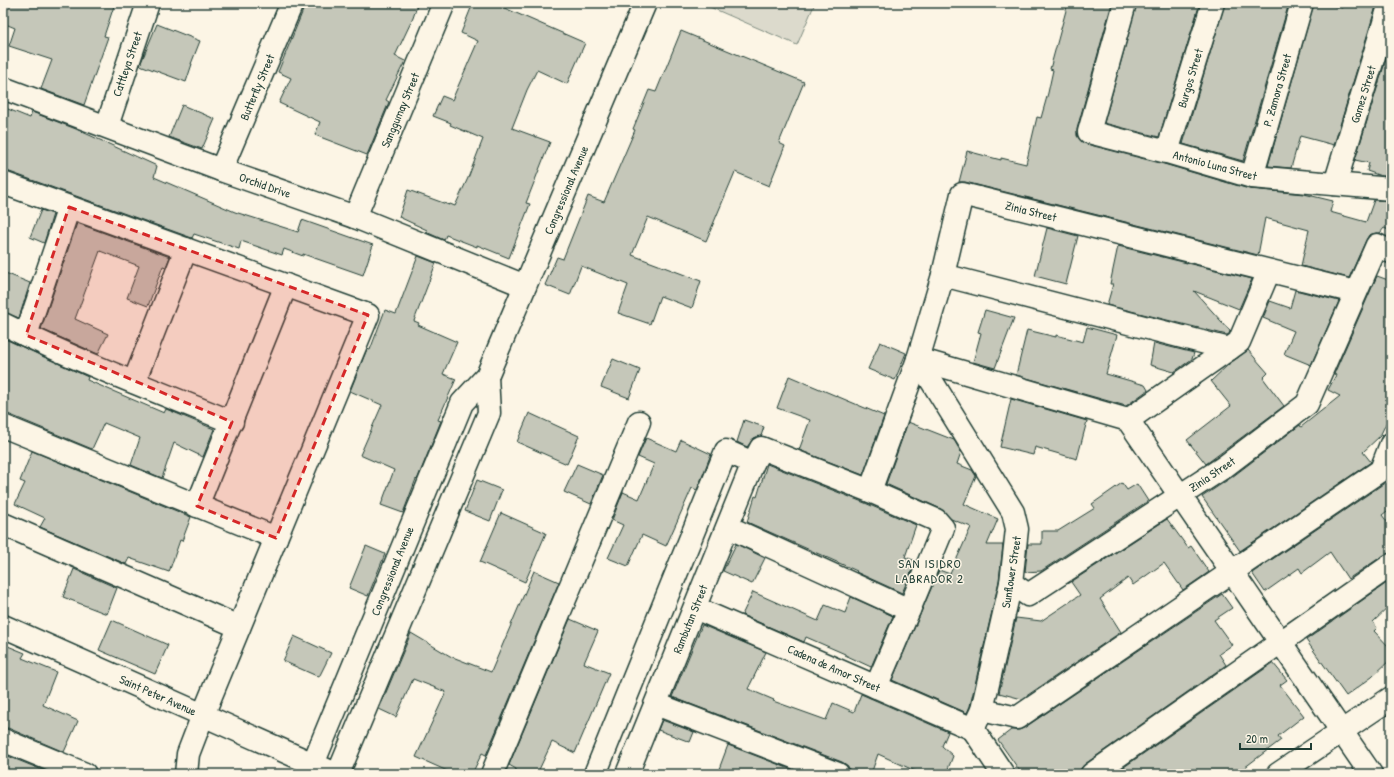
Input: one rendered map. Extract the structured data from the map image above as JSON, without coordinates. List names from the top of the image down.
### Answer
{
  "streets": {
    "street": [
      "Cattleya Street",
      "Burgos Street",
      "Butterfly Street",
      "P. Zamora Street",
      "Gomez Street",
      "Sanggumay Street",
      "Antonio Luna Street",
      "Orchid Drive",
      "Congressional Avenue",
      "Zinia Street",
      "Sunflower Street",
      "Rambutan Street",
      "Cadena de Amor Street",
      "Saint Peter Avenue"
    ]
  },
  "crossings": [
    ["Cattleya Street", "Orchid Drive"],
    ["Burgos Street", "Antonio Luna Street"],
    ["Butterfly Street", "Orchid Drive"],
    ["P. Zamora Street", "Antonio Luna Street"],
    ["Gomez Street", "Antonio Luna Street"],
    ["Sanggumay Street", "Orchid Drive"],
    ["Orchid Drive", "Congressional Avenue"],
    ["Congressional Avenue", "Saint Peter Avenue"],
    ["Zinia Street", "Sunflower Street"],
    ["Sunflower Street", "Cadena de Amor Street"],
    ["Rambutan Street", "Cadena de Amor Street"]
  ],
  "districts": ["SAN ISIDRO LABRADOR 2"],
  "scale_bar": "20 m"
}
